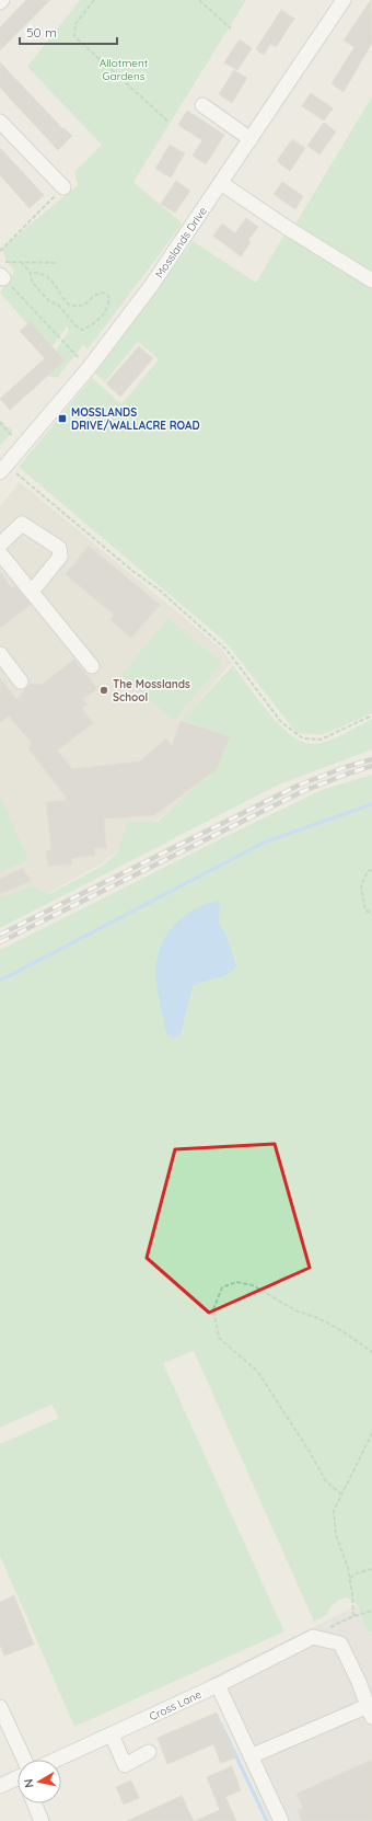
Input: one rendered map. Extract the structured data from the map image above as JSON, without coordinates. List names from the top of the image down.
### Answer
{
  "streets": {
    "street": ["Mosslands Drive", "Cross Lane"]
  },
  "parks": ["Allotment Gardens"],
  "places": {
    "transit": ["MOSSLANDS DRIVE/WALLACRE ROAD"],
    "other": ["The Mosslands School"]
  },
  "scale_bar": "50 m",
  "north": "left"
}
